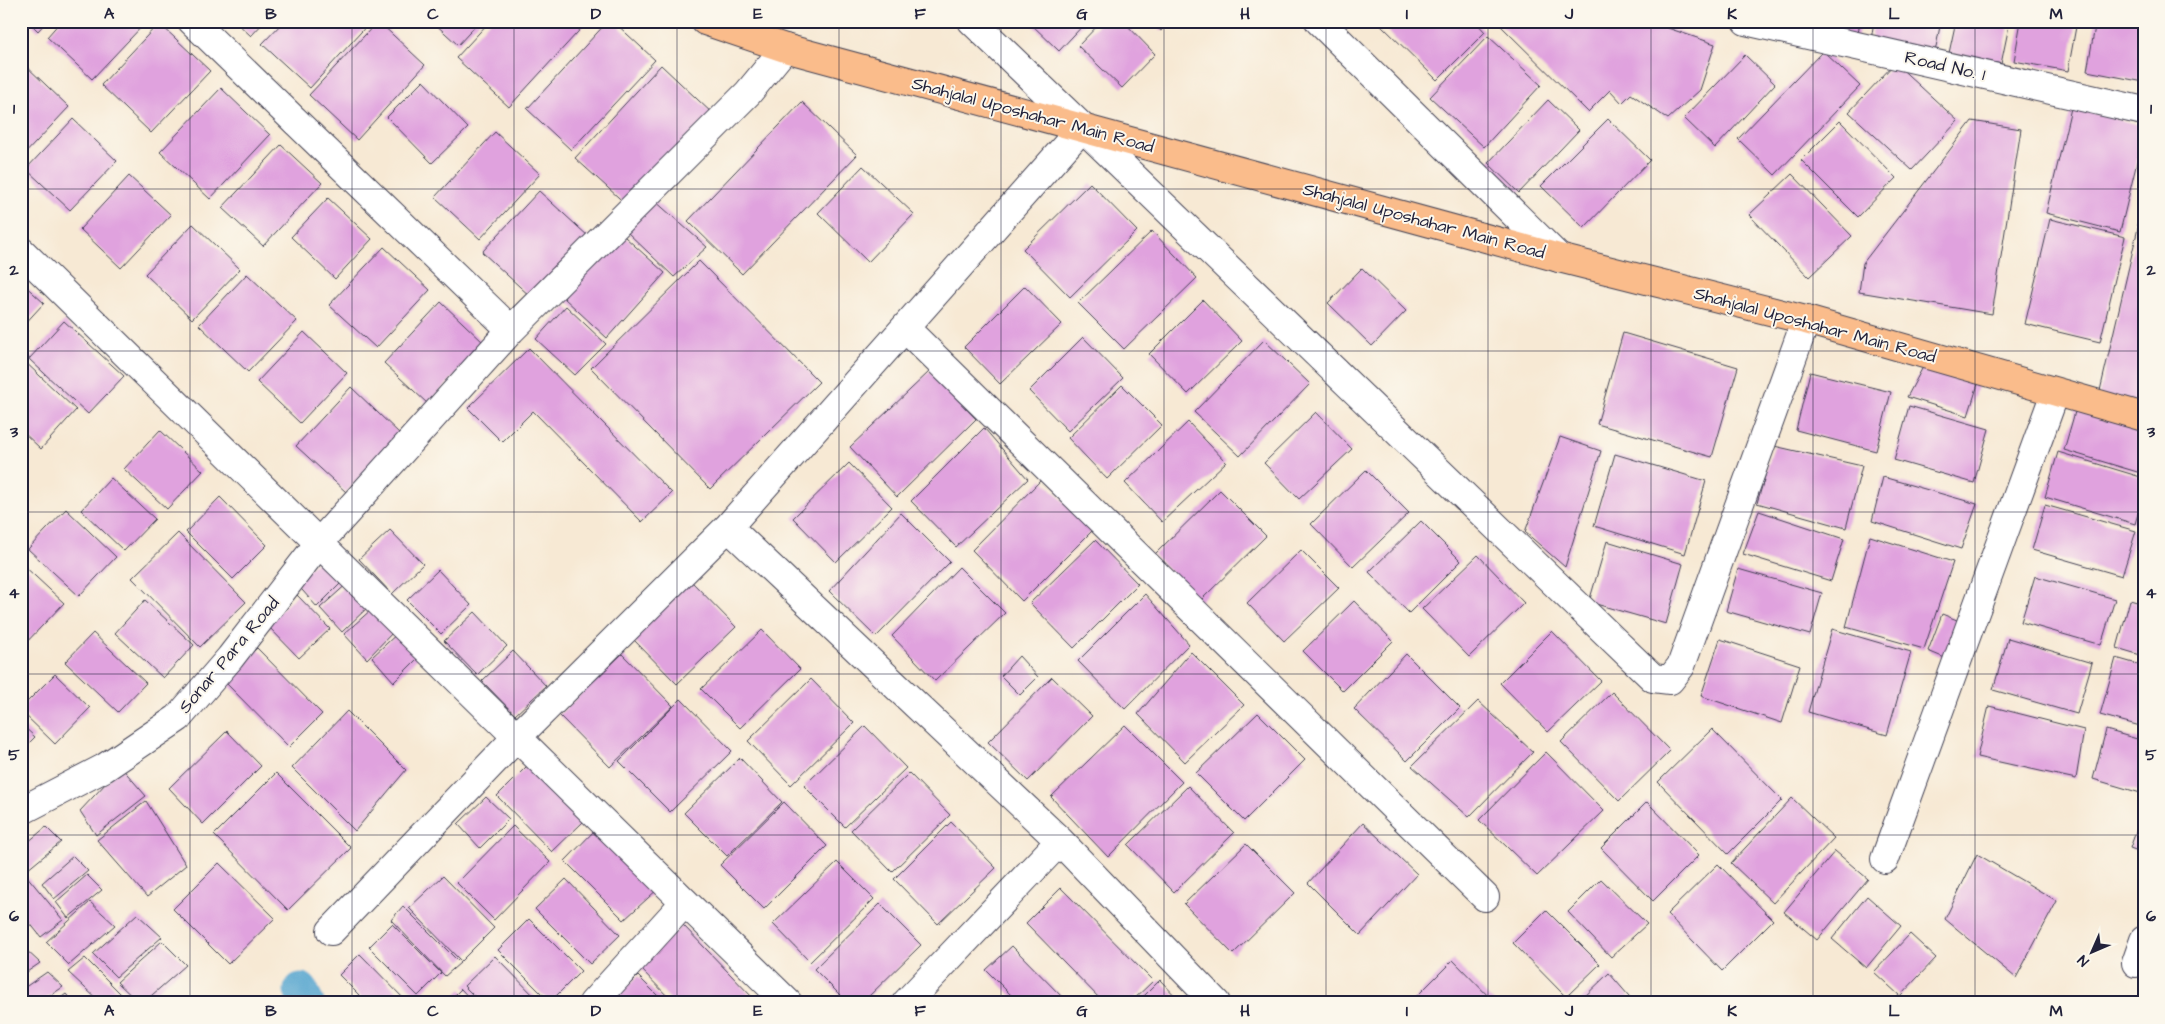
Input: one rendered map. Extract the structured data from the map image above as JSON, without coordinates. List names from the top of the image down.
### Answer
{
  "streets": {
    "main road": ["Shahjalal Uposhahar Main Road"],
    "street": ["Road No. 1", "Sonar Para Road"]
  },
  "crossings": [
    ["Shahjalal Uposhahar Main Road", "Sonar Para Road"]
  ],
  "north": "bottom left",
  "grid": {
    "columns": [
      "A",
      "B",
      "C",
      "D",
      "E",
      "F",
      "G",
      "H",
      "I",
      "J",
      "K",
      "L",
      "M"
    ],
    "rows": [
      "1",
      "2",
      "3",
      "4",
      "5",
      "6"
    ]
  }
}
